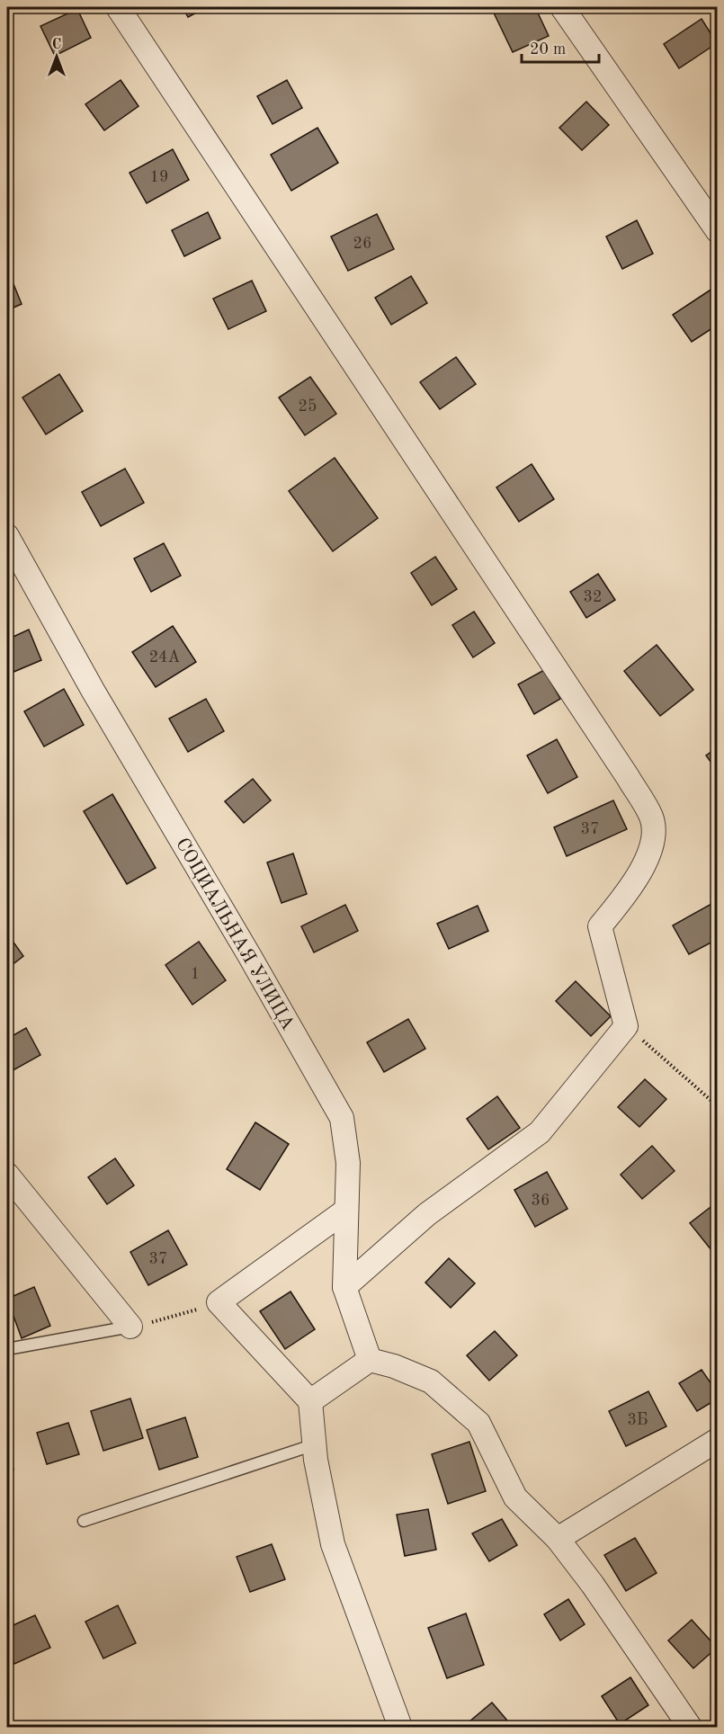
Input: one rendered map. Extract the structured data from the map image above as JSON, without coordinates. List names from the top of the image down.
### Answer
{
  "streets": {
    "street": ["СОЦИАЛЬНАЯ УЛИЦА"]
  },
  "house_numbers": [
    "19",
    "26",
    "25",
    "32",
    "24А",
    "37",
    "1",
    "36",
    "37",
    "3Б"
  ],
  "scale_bar": "20 m",
  "north": "top"
}
